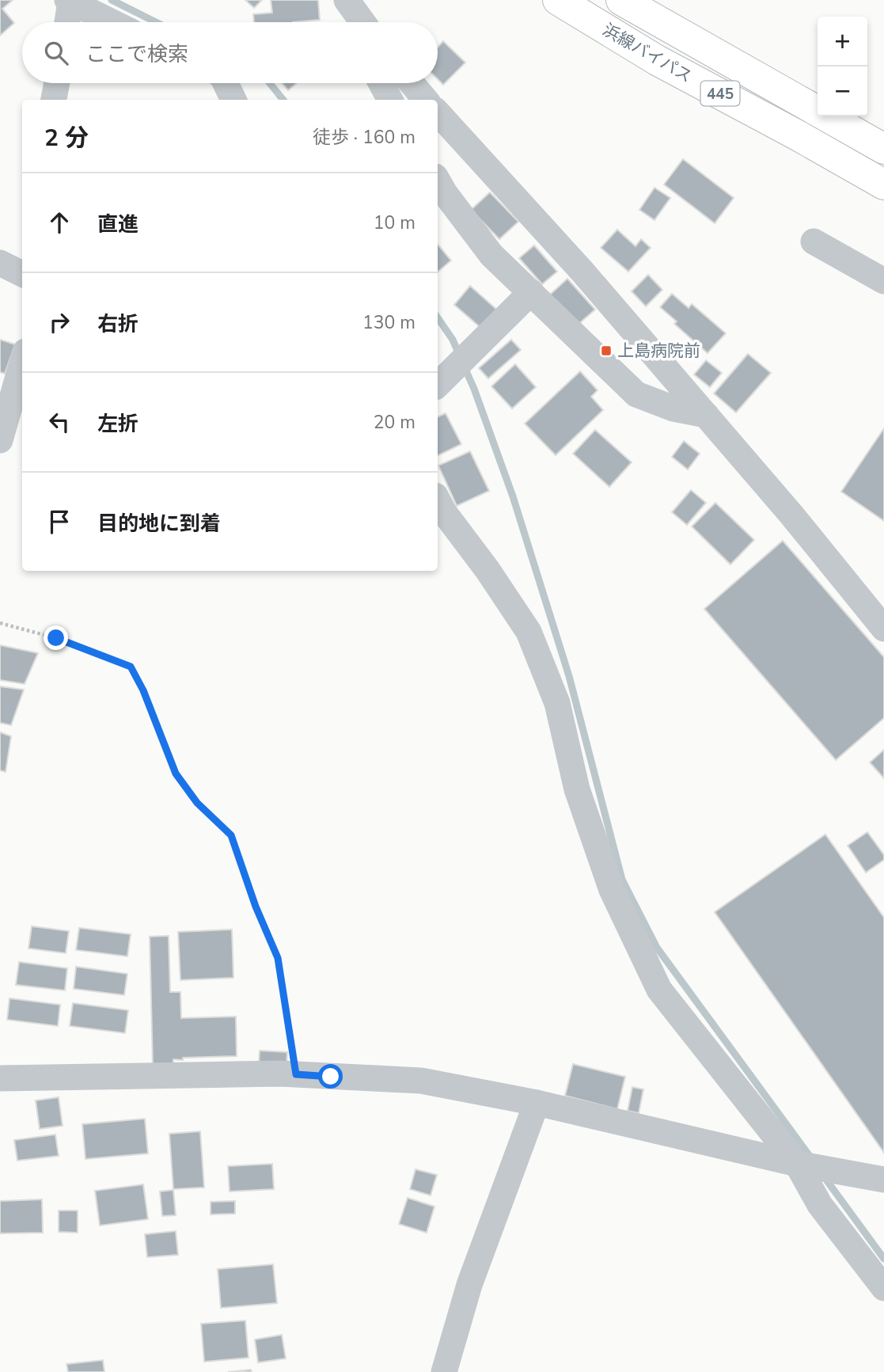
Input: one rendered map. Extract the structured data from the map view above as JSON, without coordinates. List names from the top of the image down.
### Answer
{
  "streets": {
    "highway": ["浜線バイパス", "445"]
  },
  "places": {
    "transit": ["上島病院前"]
  },
  "page": {
    "map_buttons": ["+", "−"],
    "search": "ここで検索",
    "heading": ["2 分", "徒歩 · 160 m"],
    "list": [
      ["直進", "10 m"],
      ["右折", "130 m"],
      ["左折", "20 m"],
      "目的地に到着"
    ]
  }
}
